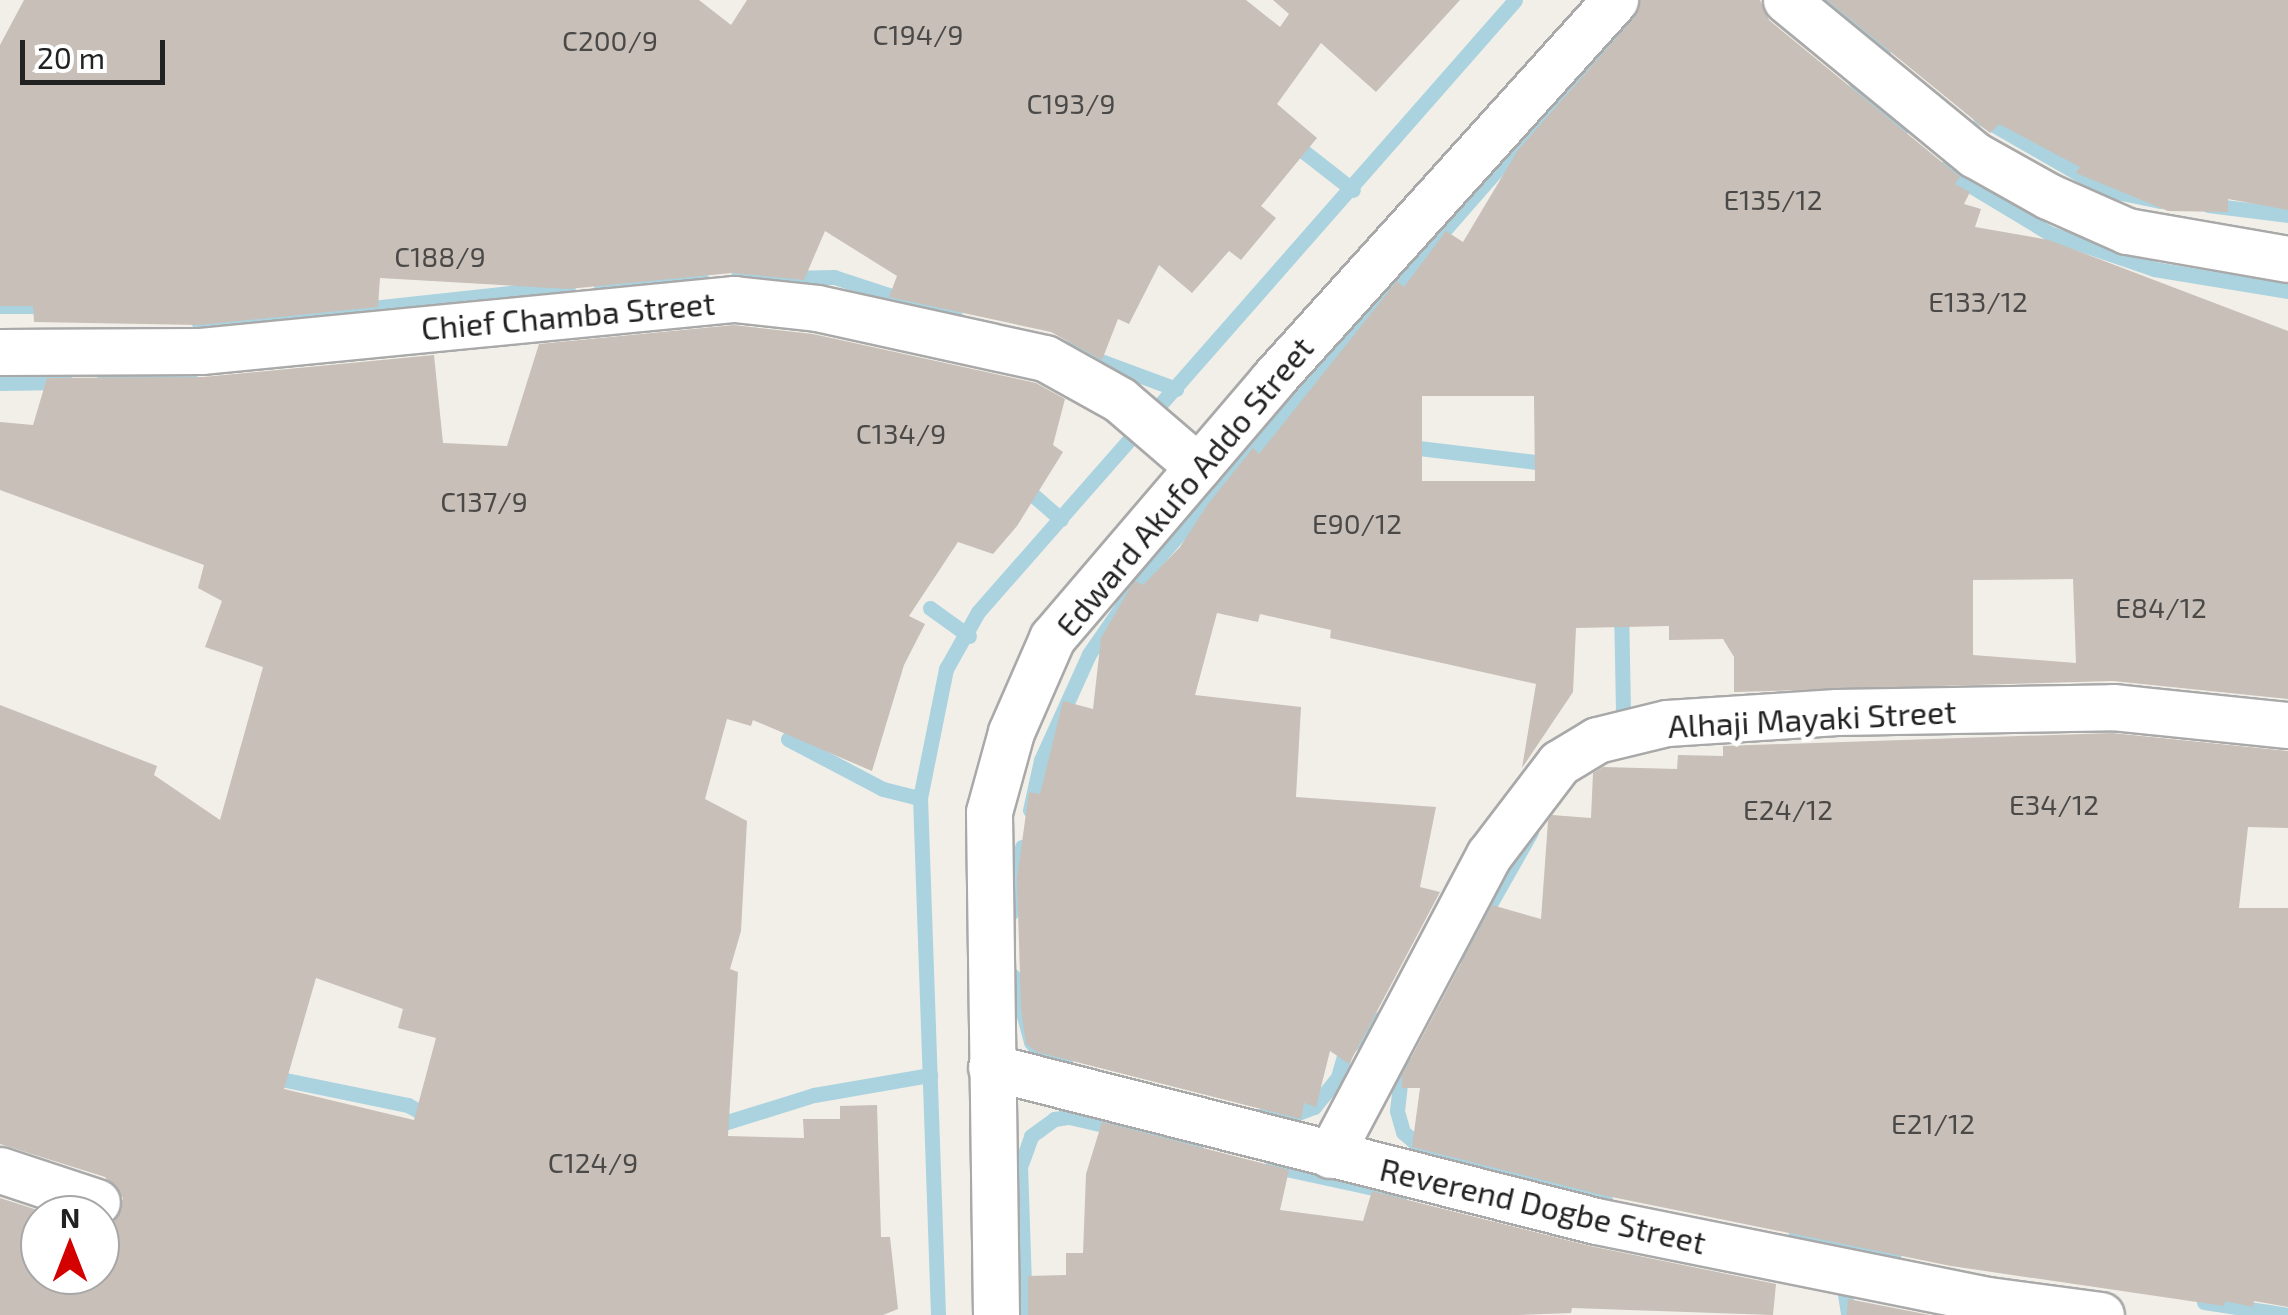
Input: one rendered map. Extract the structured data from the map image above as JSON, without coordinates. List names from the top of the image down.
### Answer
{
  "streets": {
    "street": [
      "Chief Chamba Street",
      "Edward Akufo Addo Street",
      "Alhaji Mayaki Street",
      "Reverend Dogbe Street"
    ]
  },
  "crossings": [
    ["Chief Chamba Street", "Edward Akufo Addo Street"],
    ["Edward Akufo Addo Street", "Reverend Dogbe Street"],
    ["Alhaji Mayaki Street", "Reverend Dogbe Street"]
  ],
  "house_numbers": [
    "C194/9",
    "C200/9",
    "C193/9",
    "E135/12",
    "C188/9",
    "E133/12",
    "C134/9",
    "C137/9",
    "E90/12",
    "E84/12",
    "E34/12",
    "E24/12",
    "E21/12",
    "C124/9"
  ],
  "scale_bar": "20 m",
  "north": "top"
}
